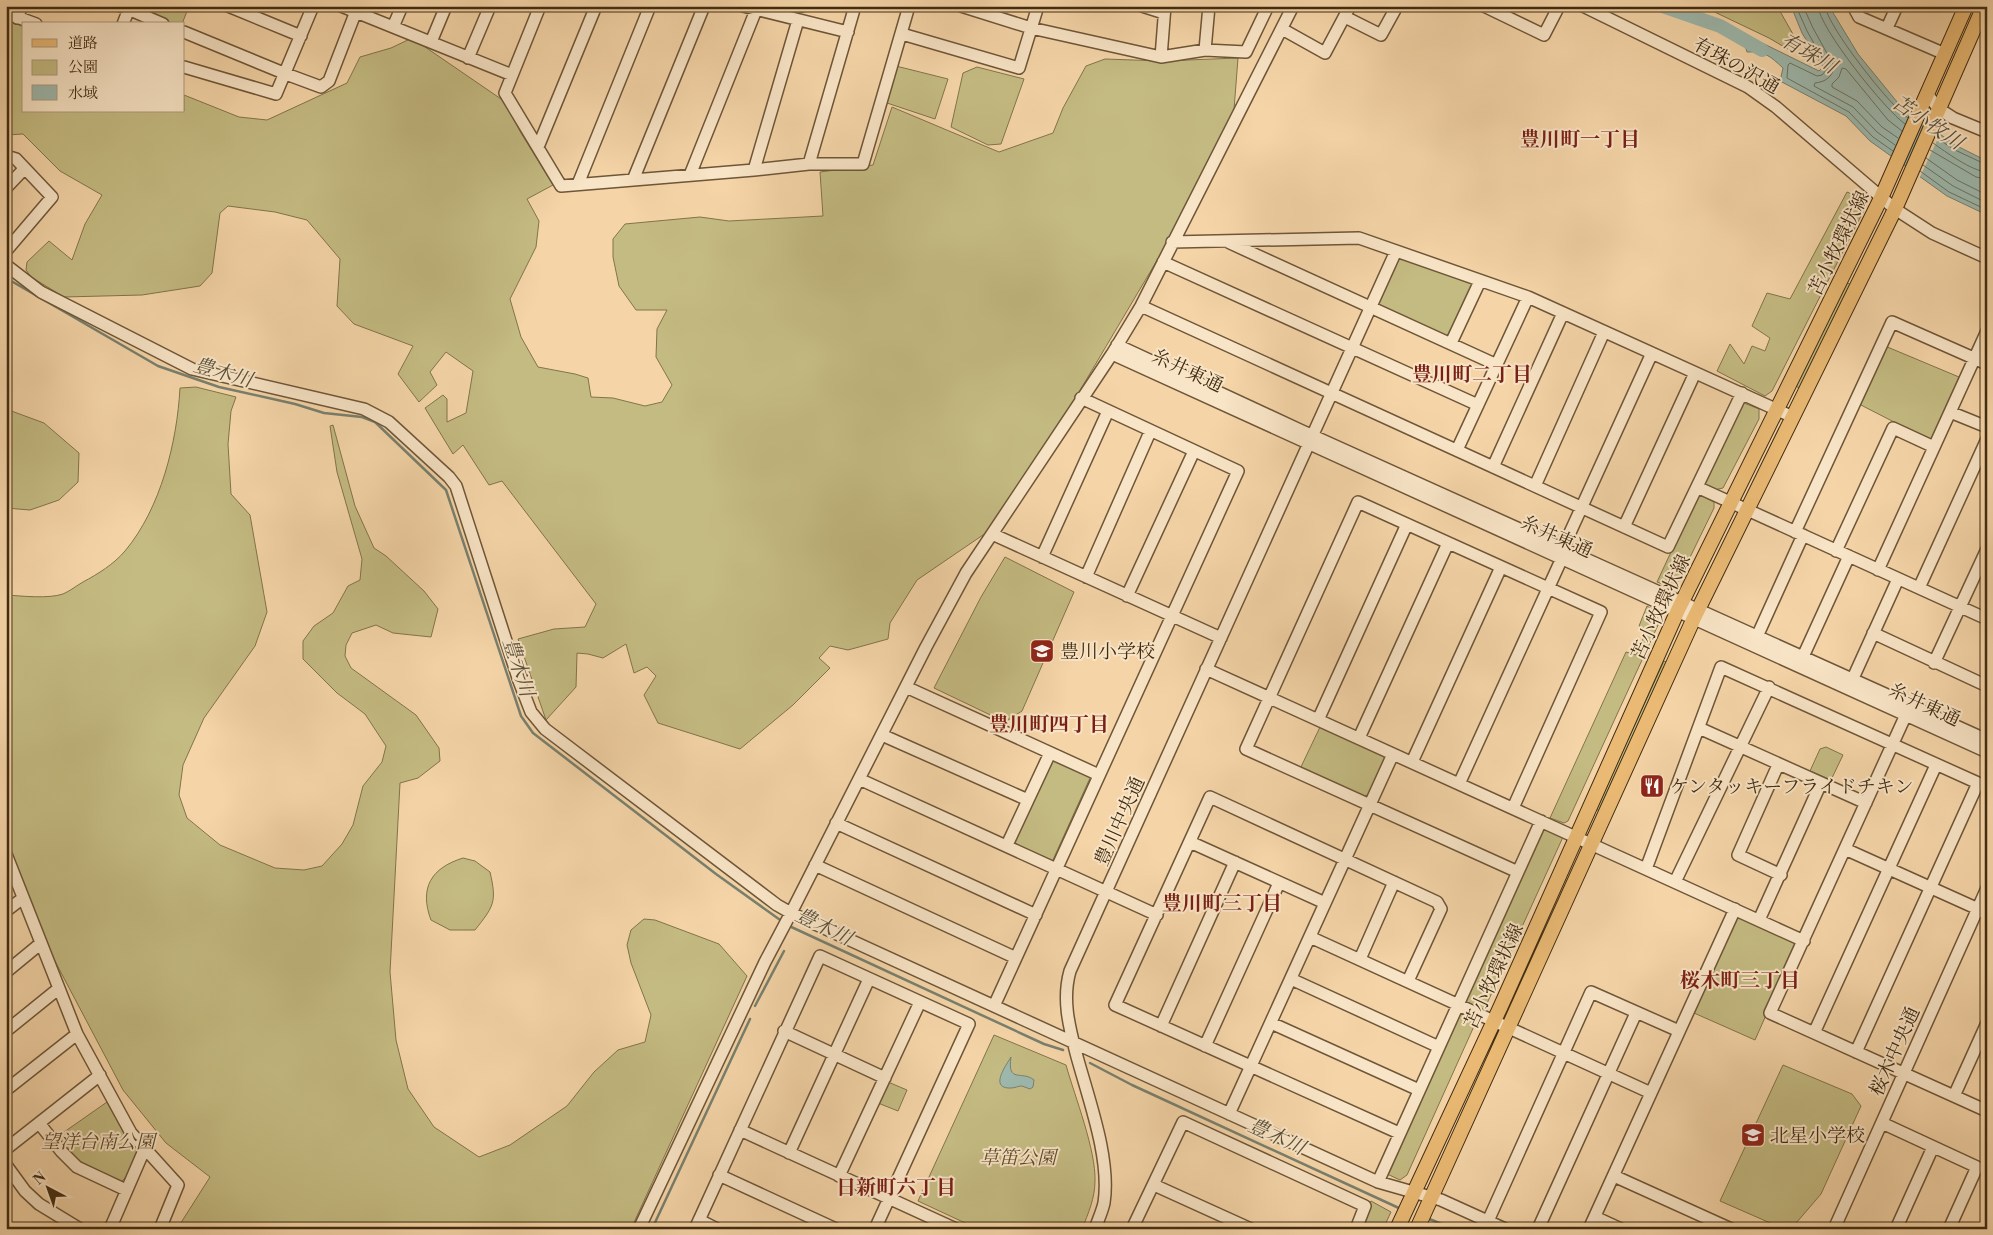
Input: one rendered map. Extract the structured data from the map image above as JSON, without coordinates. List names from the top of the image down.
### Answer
{
  "streets": {
    "main road": ["苫小牧環状線"],
    "street": [
      "有珠の沢通",
      "糸井東通",
      "豊川中央通",
      "桜木中央通"
    ]
  },
  "crossings": [
    ["有珠の沢通", "苫小牧環状線"],
    ["苫小牧環状線", "糸井東通"],
    ["糸井東通", "豊川中央通"]
  ],
  "districts": [
    "豊川町一丁目",
    "豊川町二丁目",
    "豊川町四丁目",
    "豊川町三丁目",
    "桜木町三丁目",
    "日新町六丁目"
  ],
  "water": ["有珠川", "苫小牧川", "豊木川"],
  "parks": ["望洋台南公園", "草笛公園"],
  "places": {
    "school or university": ["豊川小学校", "北星小学校"],
    "restaurant": ["ケンタッキーフライドチキン"]
  },
  "legend": ["道路", "公園", "水域"],
  "north": "top left"
}
